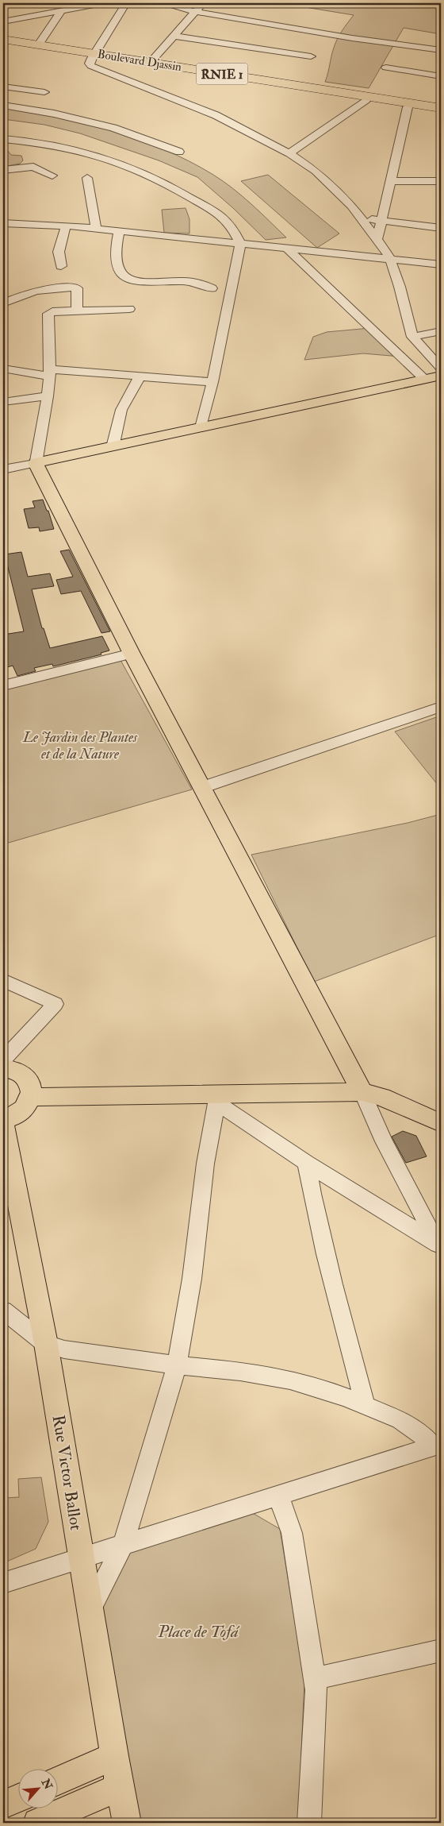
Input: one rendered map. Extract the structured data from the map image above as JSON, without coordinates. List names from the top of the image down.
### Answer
{
  "streets": {
    "highway": ["Boulevard Djassin", "RNIE 1"],
    "main road": ["Rue Victor Ballot"]
  },
  "parks": ["Le Jardin des Plantes et de la Nature", "Place de Tofá"],
  "north": "top right"
}
